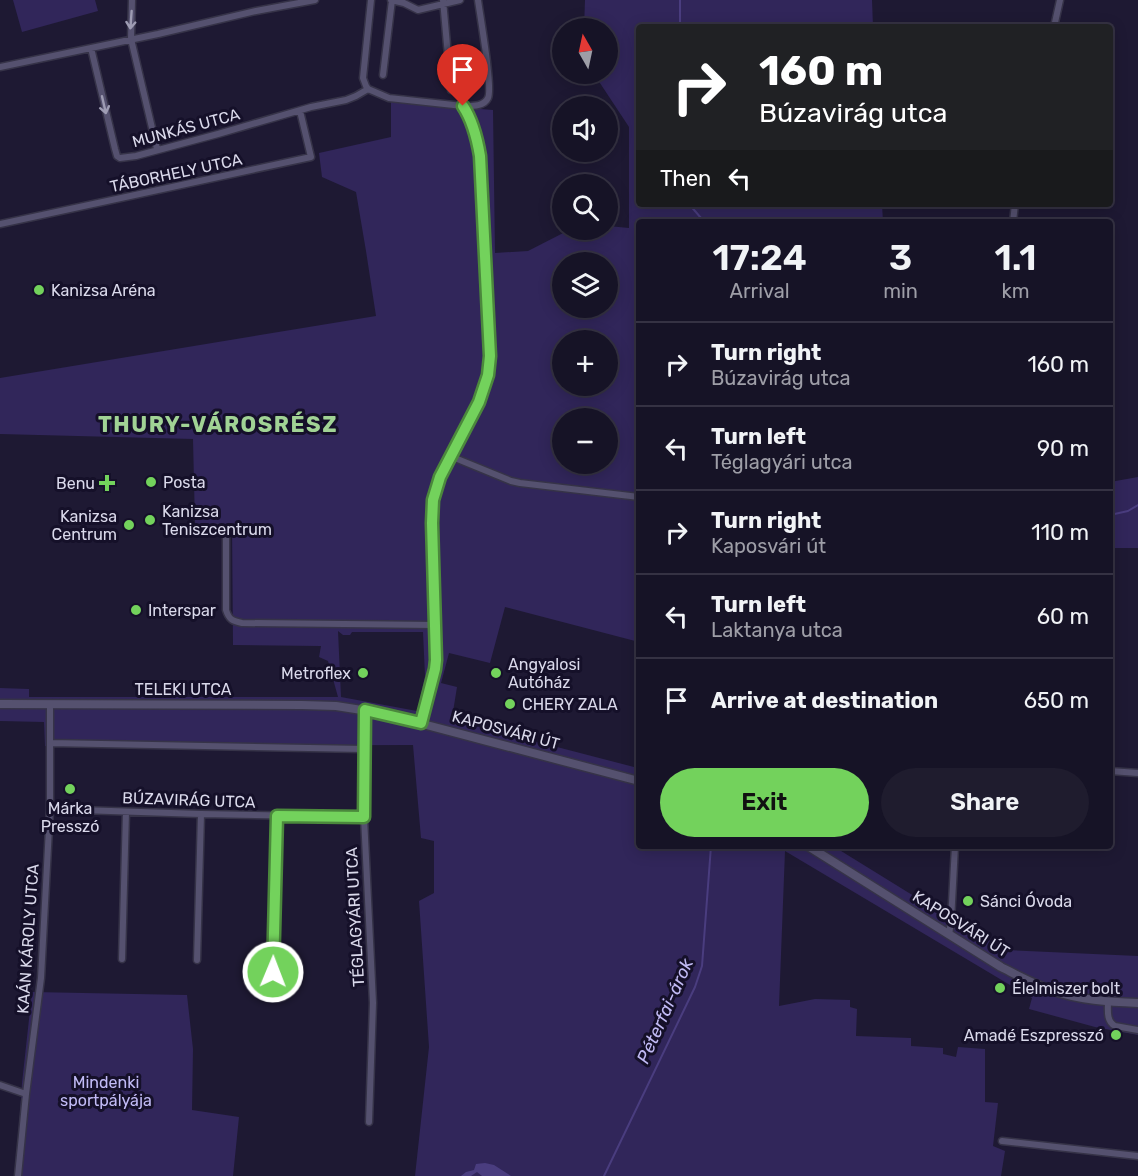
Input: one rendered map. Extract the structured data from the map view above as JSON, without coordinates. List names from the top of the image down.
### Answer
{
  "streets": {
    "main road": ["TELEKI UTCA", "KAPOSVÁRI ÚT"],
    "street": [
      "MUNKÁS UTCA",
      "TÁBORHELY UTCA",
      "BÚZAVIRÁG UTCA",
      "TÉGLAGYÁRI UTCA",
      "KAÁN KÁROLY UTCA"
    ]
  },
  "crossings": [
    ["MUNKÁS UTCA", "TÁBORHELY UTCA"],
    ["TELEKI UTCA", "KAPOSVÁRI ÚT"],
    ["TELEKI UTCA", "TÉGLAGYÁRI UTCA"],
    ["TELEKI UTCA", "KAÁN KÁROLY UTCA"],
    ["KAPOSVÁRI ÚT", "TÉGLAGYÁRI UTCA"],
    ["BÚZAVIRÁG UTCA", "TÉGLAGYÁRI UTCA"],
    ["BÚZAVIRÁG UTCA", "KAÁN KÁROLY UTCA"]
  ],
  "districts": ["THURY-VÁROSRÉSZ"],
  "water": ["Péterfai-árok"],
  "parks": ["Mindenki sportpályája"],
  "places": {
    "other": [
      "Kanizsa Aréna",
      "Posta",
      "Kanizsa Teniszcentrum",
      "Kanizsa Centrum",
      "Interspar",
      "Metroflex",
      "Angyalosi Autóház",
      "CHERY ZALA",
      "Márka Presszó",
      "Sánci Óvoda",
      "Élelmiszer bolt",
      "Amadé Eszpresszó"
    ],
    "health": ["Benu"]
  },
  "north": "top",
  "page": {
    "map_buttons": ["+", "−"],
    "turn": ["160 m", "Búzavirág utca"],
    "then": "Then",
    "eta": [
      "17:24",
      "Arrival",
      "3",
      "min",
      "1.1",
      "km"
    ],
    "list": [
      {
        "name": "Turn right",
        "note": "Búzavirág utca",
        "value": "160 m"
      },
      {
        "name": "Turn left",
        "note": "Téglagyári utca",
        "value": "90 m"
      },
      {
        "name": "Turn right",
        "note": "Kaposvári út",
        "value": "110 m"
      },
      {
        "name": "Turn left",
        "note": "Laktanya utca",
        "value": "60 m"
      },
      {
        "name": "Arrive at destination",
        "value": "650 m"
      }
    ],
    "buttons": ["Exit", "Share"]
  }
}
